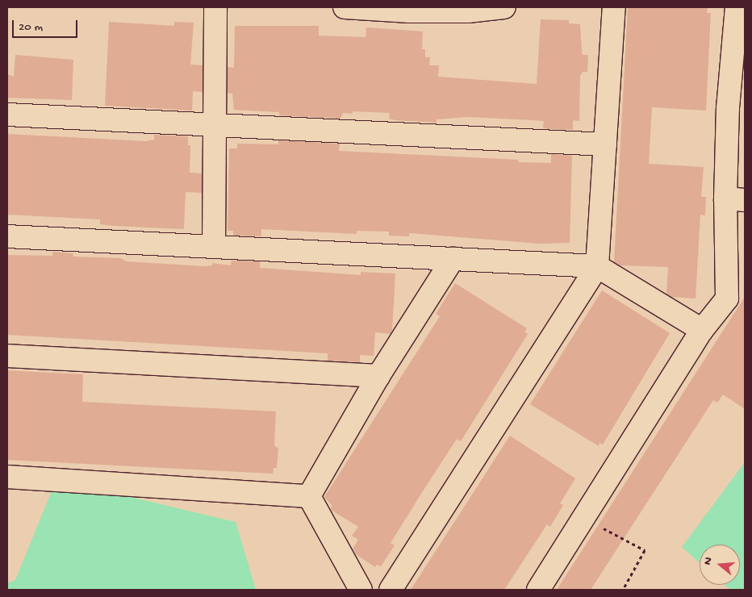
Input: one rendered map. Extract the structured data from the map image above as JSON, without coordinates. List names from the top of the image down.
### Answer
{
  "scale_bar": "20 m",
  "north": "left"
}
